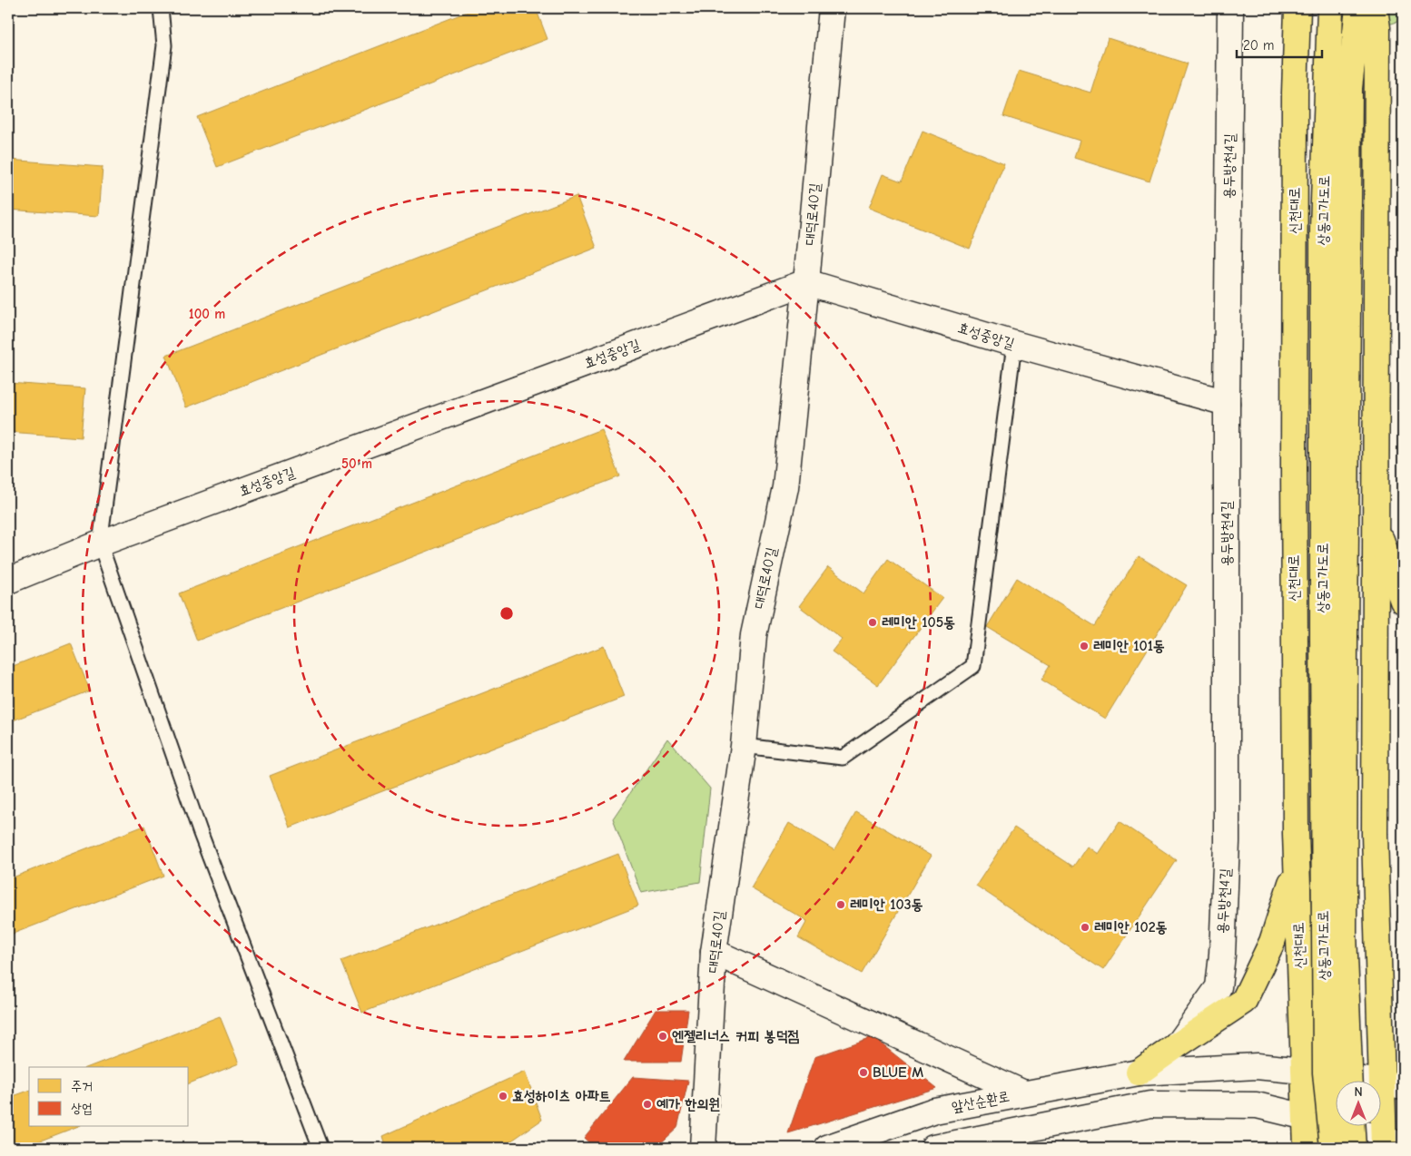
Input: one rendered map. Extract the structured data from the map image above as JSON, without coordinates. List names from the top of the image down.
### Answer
{
  "streets": {
    "highway": ["신천대로", "상동고가도로"],
    "street": [
      "용두방천4길",
      "대덕로40길",
      "효성중앙길",
      "앞산순환로"
    ]
  },
  "crossings": [
    ["용두방천4길", "효성중앙길"],
    ["신천대로", "앞산순환로"],
    ["대덕로40길", "효성중앙길"]
  ],
  "places": [
    "레미안 105동",
    "레미안 101동",
    "레미안 103동",
    "레미안 102동",
    "엔젤리너스 커피 봉덕점",
    "BLUE M",
    "효성하이츠 아파트",
    "예가 한의원"
  ],
  "legend": ["주거", "상업"],
  "scale_bar": "20 m",
  "north": "top",
  "rings": ["100 m", "50 m"]
}
